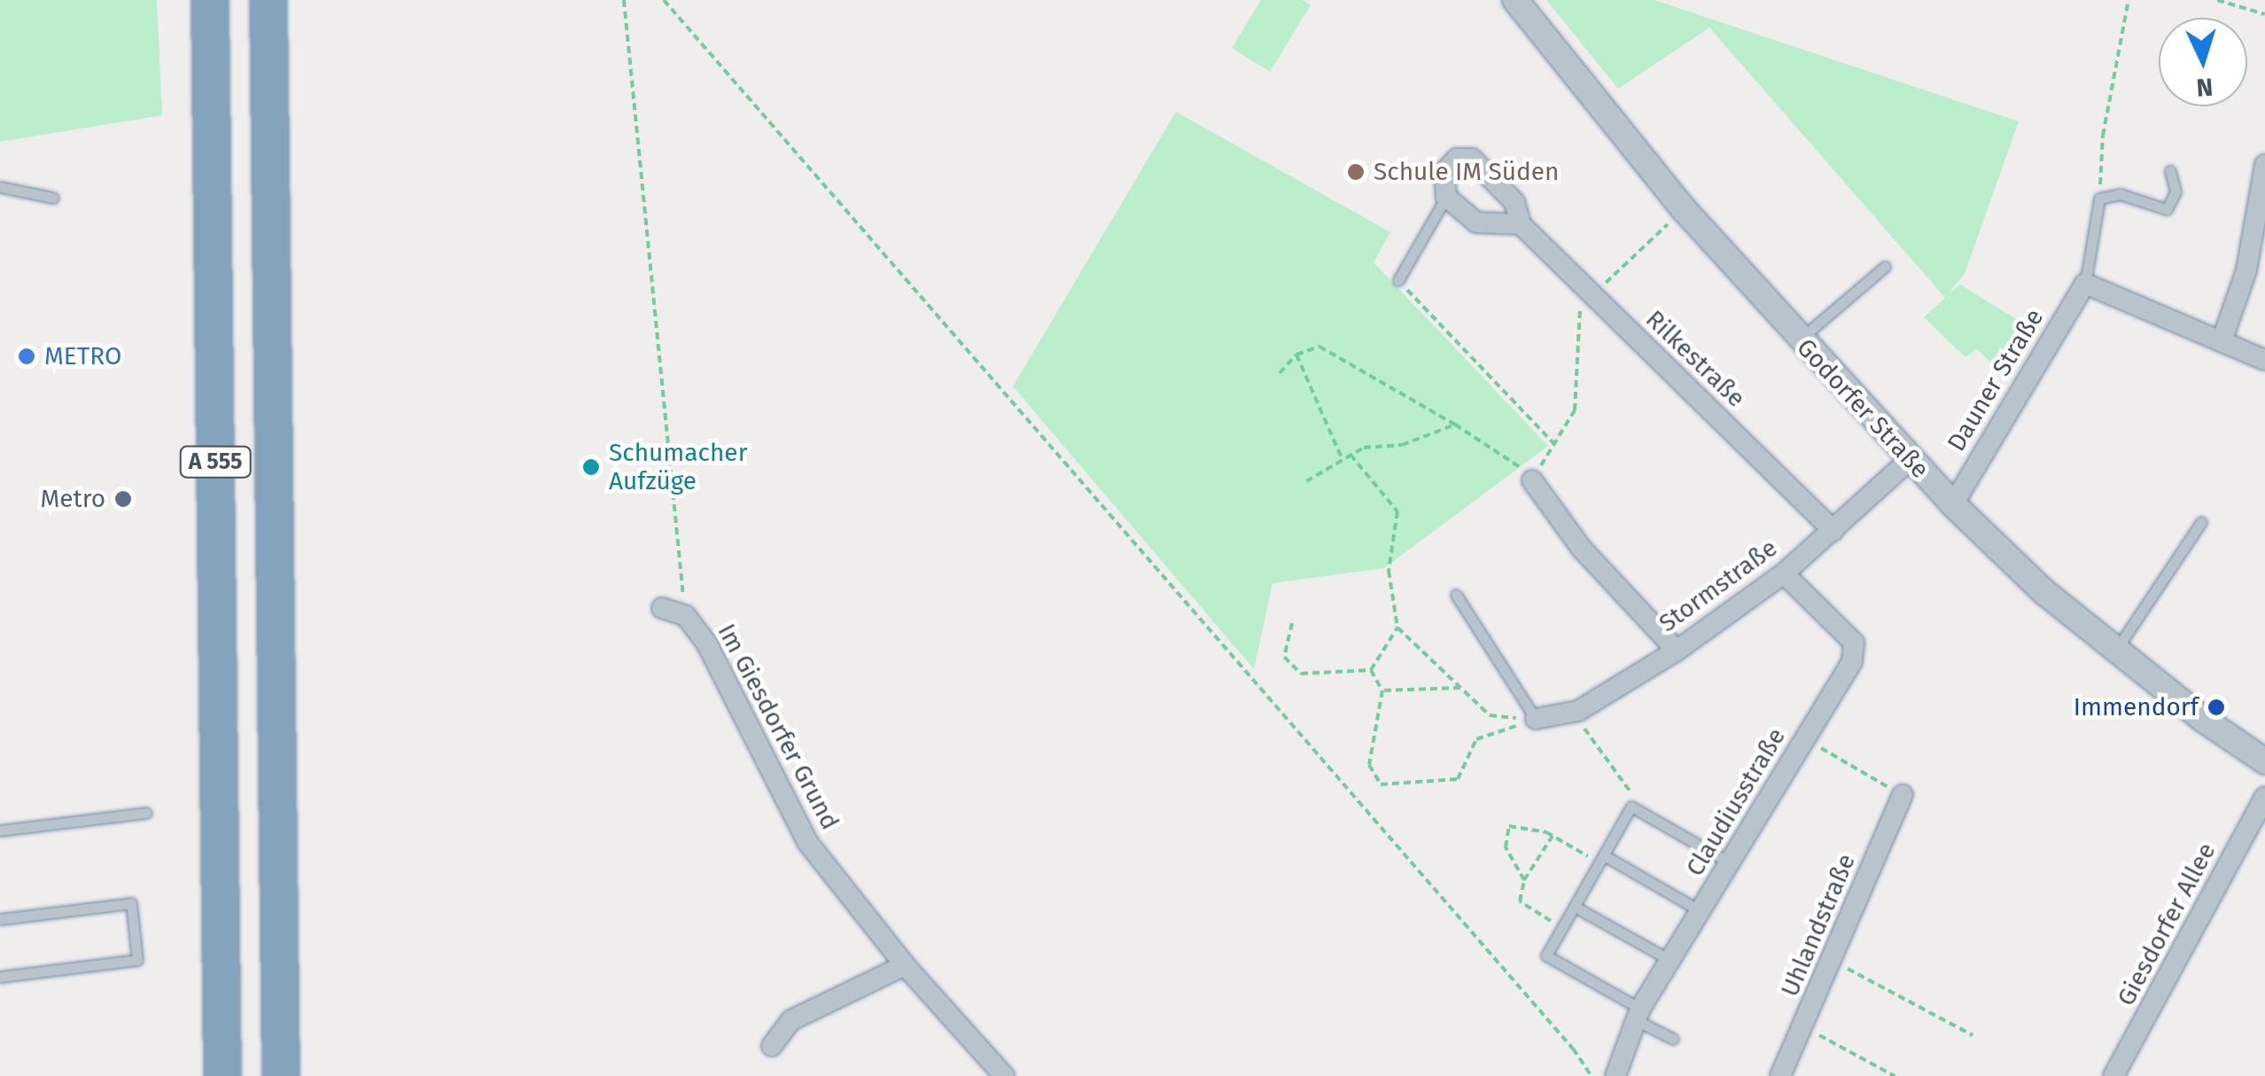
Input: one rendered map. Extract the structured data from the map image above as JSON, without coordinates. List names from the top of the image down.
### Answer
{
  "streets": {
    "highway": ["A 555"],
    "street": [
      "Rilkestraße",
      "Dauner Straße",
      "Godorfer Straße",
      "Stormstraße",
      "Im Giesdorfer Grund",
      "Claudiusstraße",
      "Giesdorfer Allee",
      "Uhlandstraße"
    ]
  },
  "crossings": [
    ["Rilkestraße", "Stormstraße"],
    ["Dauner Straße", "Godorfer Straße"],
    ["Godorfer Straße", "Stormstraße"],
    ["Stormstraße", "Claudiusstraße"]
  ],
  "places": [
    "Schule IM Süden",
    "METRO",
    "Schumacher Aufzüge",
    "Metro",
    "Immendorf"
  ],
  "north": "bottom"
}
